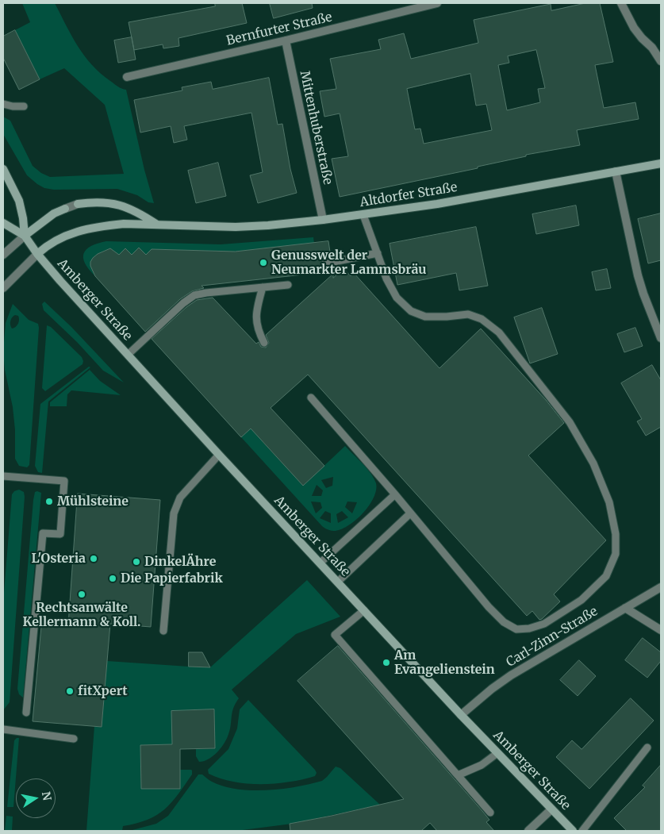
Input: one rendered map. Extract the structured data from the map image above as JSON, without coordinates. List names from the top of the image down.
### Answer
{
  "streets": {
    "main road": ["Altdorfer Straße", "Amberger Straße"],
    "street": ["Bernfurter Straße", "Mittenhuberstraße", "Carl-Zinn-Straße"]
  },
  "crossings": [
    ["Bernfurter Straße", "Mittenhuberstraße"],
    ["Mittenhuberstraße", "Altdorfer Straße"],
    ["Altdorfer Straße", "Amberger Straße"],
    ["Amberger Straße", "Carl-Zinn-Straße"]
  ],
  "places": [
    "Genusswelt der Neumarkter Lammsbräu",
    "Mühlsteine",
    "L'Osteria",
    "DinkelÄhre",
    "Die Papierfabrik",
    "Rechtsanwälte Kellermann & Koll.",
    "Am Evangelienstein",
    "fitXpert"
  ],
  "north": "right"
}
